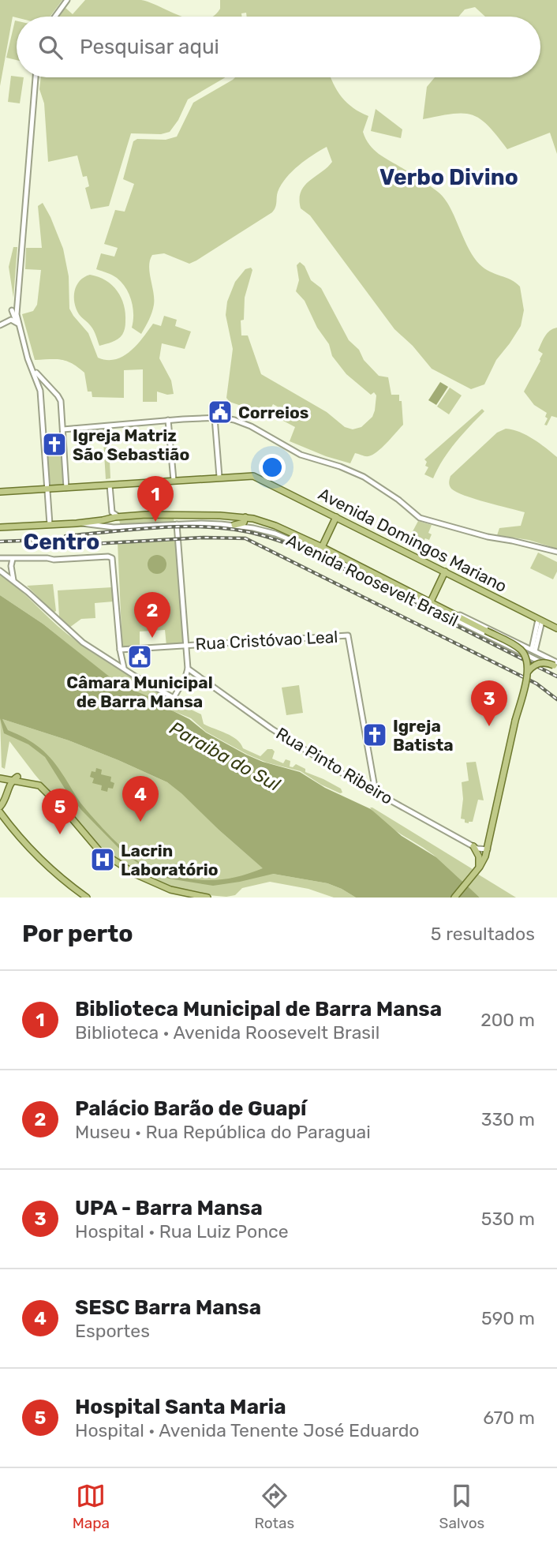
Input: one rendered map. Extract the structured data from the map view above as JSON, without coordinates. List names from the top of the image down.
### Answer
{
  "streets": {
    "main road": ["Avenida Domingos Mariano"],
    "street": ["Avenida Roosevelt Brasil", "Rua Cristóvao Leal", "Rua Pinto Ribeiro"]
  },
  "crossings": [
    ["Rua Cristóvao Leal", "Rua Pinto Ribeiro"]
  ],
  "districts": ["Verbo Divino", "Centro"],
  "water": ["Paraiba do Sul"],
  "places": {
    "public building": ["Correios", "Câmara Municipal de Barra Mansa"],
    "church": ["Igreja Matriz São Sebastião", "Igreja Batista"],
    "hospital": ["Lacrin Laboratório"]
  },
  "page": {
    "search": "Pesquisar aqui",
    "pins": [
      "1",
      "2",
      "3",
      "4",
      "5"
    ],
    "heading": ["Por perto", "5 resultados"],
    "list": [
      {
        "mark": "1",
        "name": "Biblioteca Municipal de Barra Mansa",
        "note": "Biblioteca · Avenida Roosevelt Brasil",
        "value": "200 m"
      },
      {
        "mark": "2",
        "name": "Palácio Barão de Guapí",
        "note": "Museu · Rua República do Paraguai",
        "value": "330 m"
      },
      {
        "mark": "3",
        "name": "UPA - Barra Mansa",
        "note": "Hospital · Rua Luiz Ponce",
        "value": "530 m"
      },
      {
        "mark": "4",
        "name": "SESC Barra Mansa",
        "note": "Esportes",
        "value": "590 m"
      },
      {
        "mark": "5",
        "name": "Hospital Santa Maria",
        "note": "Hospital · Avenida Tenente José Eduardo",
        "value": "670 m"
      }
    ],
    "nav": ["Mapa", "Rotas", "Salvos"]
  }
}
